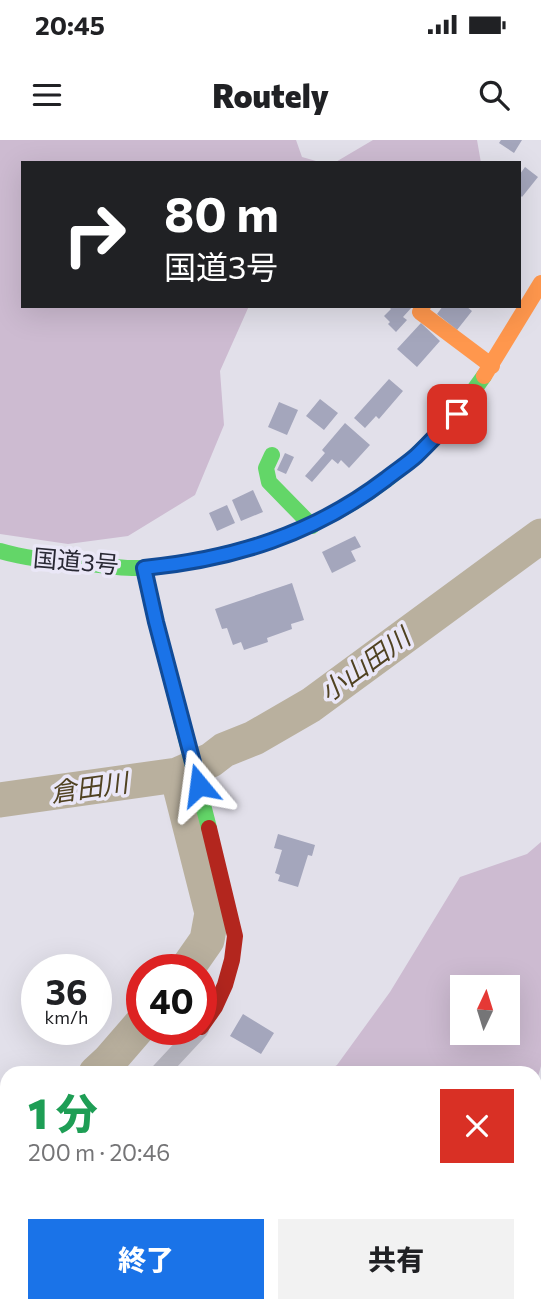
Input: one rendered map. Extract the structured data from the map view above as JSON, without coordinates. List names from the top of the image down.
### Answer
{
  "streets": {
    "main road": ["国道3号"]
  },
  "water": ["小山田川", "倉田川"],
  "north": "top",
  "page": {
    "status": "20:45",
    "header": "Routely",
    "turn": ["80 m", "国道3号"],
    "speed": "36 km/h",
    "limit": "40",
    "heading": ["1 分", "200 m · 20:46"],
    "buttons": ["終了", "共有"]
  }
}
